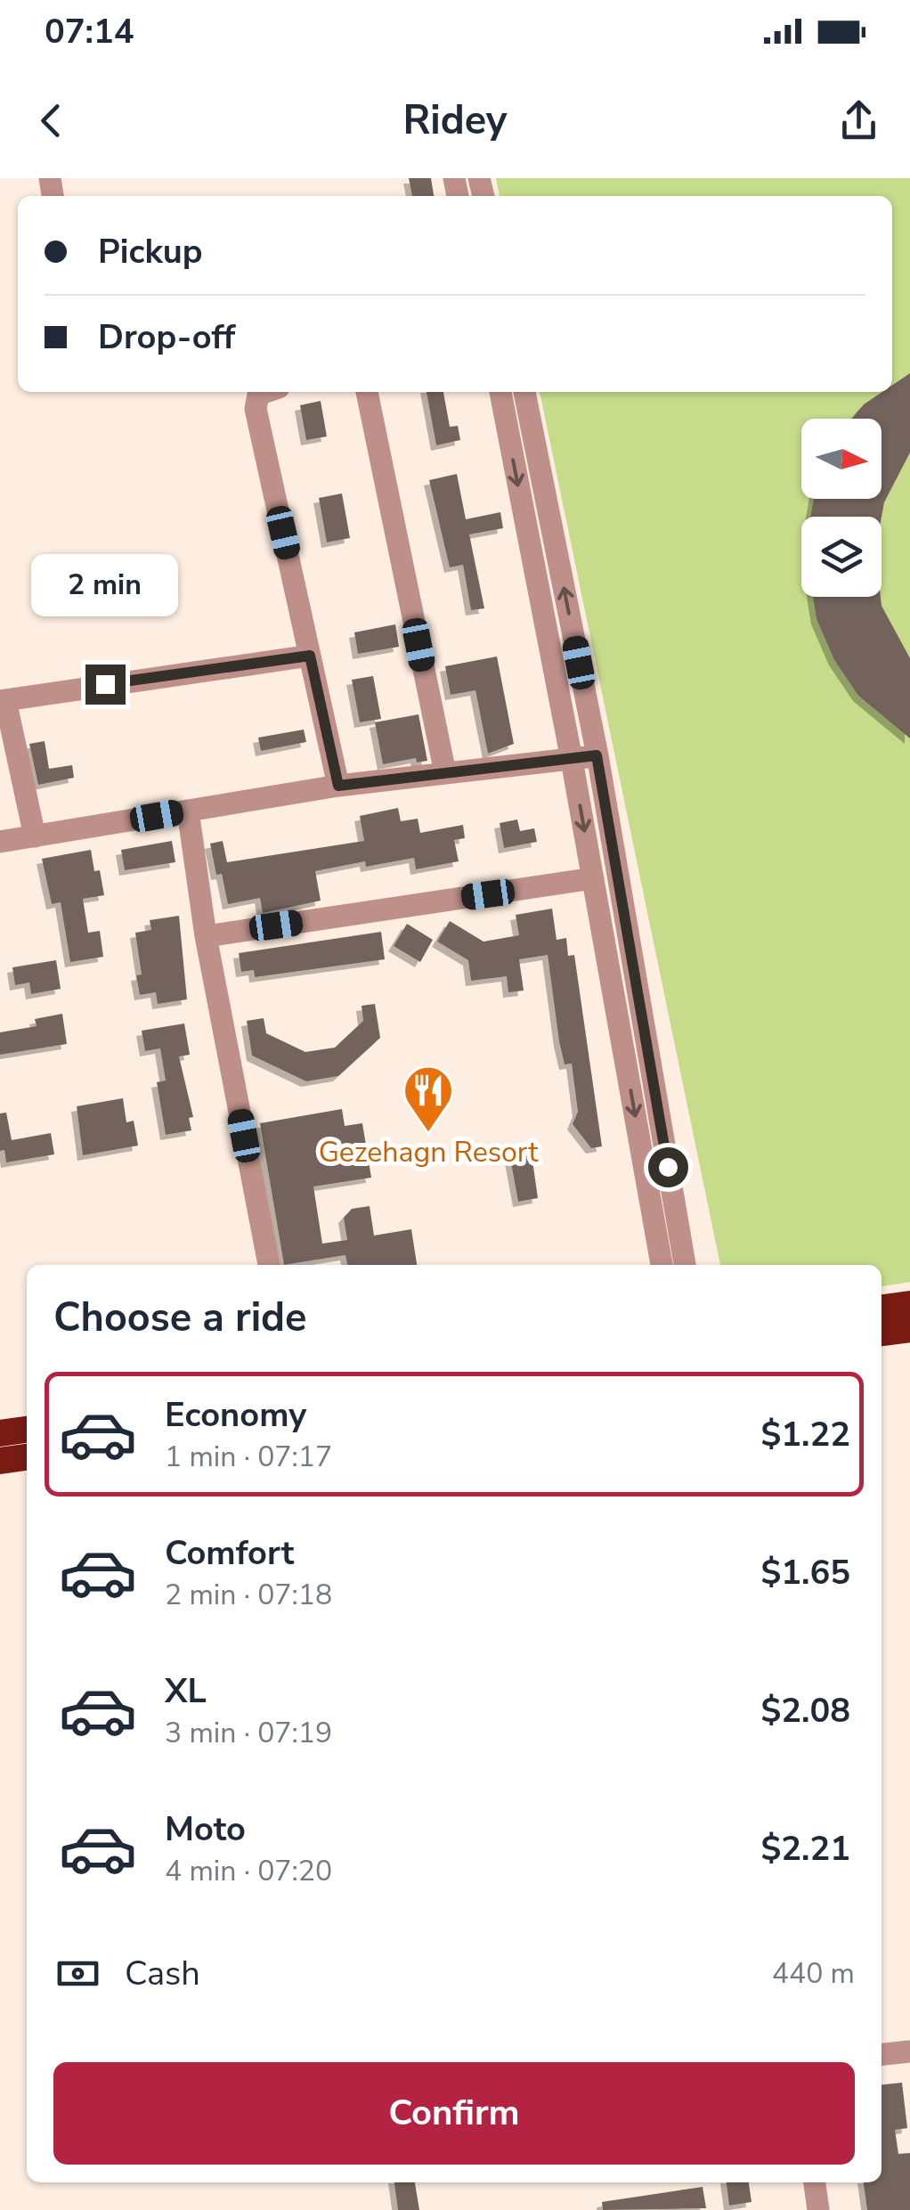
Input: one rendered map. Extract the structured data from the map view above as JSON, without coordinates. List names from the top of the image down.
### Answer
{
  "places": {
    "restaurant": ["Gezehagn Resort"]
  },
  "north": "right",
  "page": {
    "status": "07:14",
    "header": "Ridey",
    "banner": ["Pickup", "Drop-off"],
    "bubble": "2 min",
    "heading": "Choose a ride",
    "list": [
      {
        "name": "Economy",
        "note": "1 min · 07:17",
        "value": "$1.22"
      },
      {
        "name": "Comfort",
        "note": "2 min · 07:18",
        "value": "$1.65"
      },
      {
        "name": "XL",
        "note": "3 min · 07:19",
        "value": "$2.08"
      },
      {
        "name": "Moto",
        "note": "4 min · 07:20",
        "value": "$2.21"
      }
    ],
    "pay": ["Cash", "440 m"],
    "buttons": "Confirm"
  }
}
